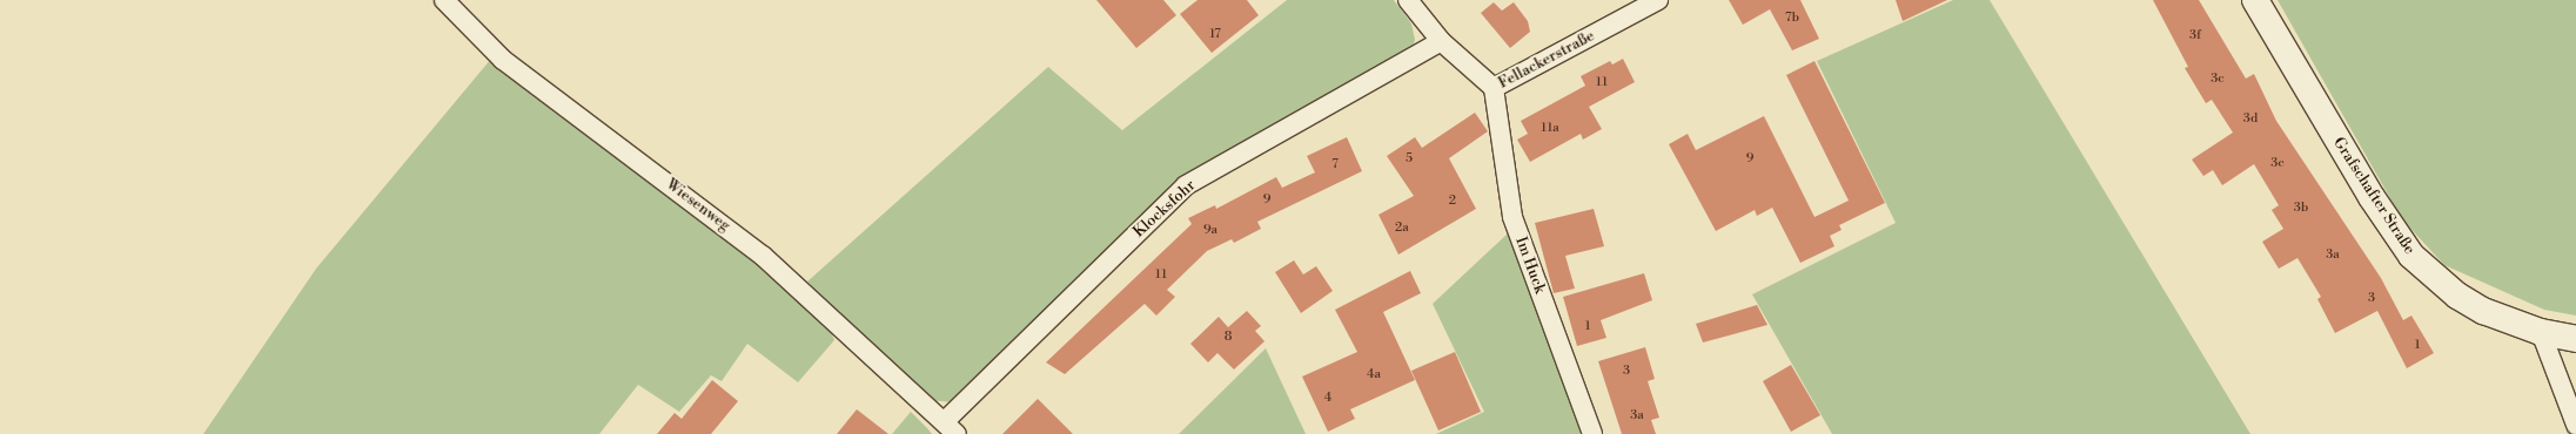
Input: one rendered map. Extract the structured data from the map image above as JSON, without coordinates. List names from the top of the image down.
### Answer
{
  "streets": {
    "street": [
      "Fellackerstraße",
      "Grafschafter Straße",
      "Wiesenweg",
      "Klocksfohr",
      "Im Huck"
    ]
  },
  "crossings": [
    ["Fellackerstraße", "Klocksfohr"],
    ["Fellackerstraße", "Im Huck"],
    ["Wiesenweg", "Klocksfohr"]
  ],
  "house_numbers": [
    "7b",
    "17",
    "3f",
    "3e",
    "11",
    "3d",
    "11a",
    "5",
    "9",
    "3c",
    "7",
    "9",
    "2",
    "3b",
    "2a",
    "9a",
    "3a",
    "11",
    "3",
    "1",
    "8",
    "1",
    "3",
    "4a",
    "4",
    "3a"
  ]
}
